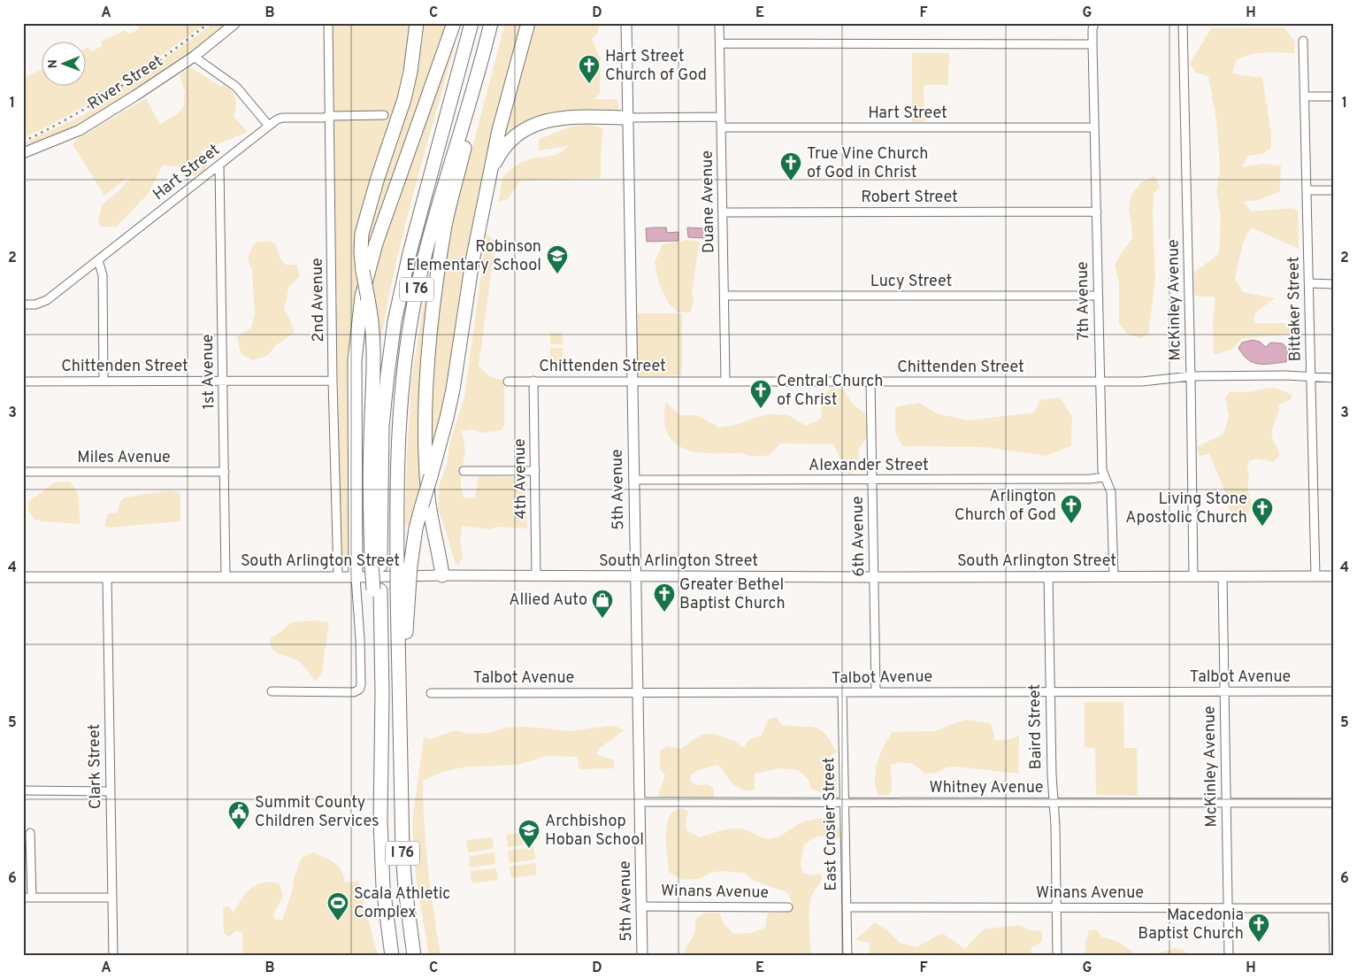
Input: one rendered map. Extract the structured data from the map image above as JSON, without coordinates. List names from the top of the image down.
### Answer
{
  "streets": {
    "highway": ["I 76"],
    "main road": ["River Street", "5th Avenue", "South Arlington Street"],
    "street": [
      "Hart Street",
      "Robert Street",
      "Duane Avenue",
      "Lucy Street",
      "2nd Avenue",
      "McKinley Avenue",
      "7th Avenue",
      "Bittaker Street",
      "Chittenden Street",
      "1st Avenue",
      "Miles Avenue",
      "Alexander Street",
      "4th Avenue",
      "6th Avenue",
      "Talbot Avenue",
      "Baird Street",
      "Clark Street",
      "Whitney Avenue",
      "East Crosier Street",
      "Winans Avenue"
    ]
  },
  "crossings": [
    ["Hart Street", "Duane Avenue"],
    ["Hart Street", "2nd Avenue"],
    ["Hart Street", "7th Avenue"],
    ["Hart Street", "1st Avenue"],
    ["Robert Street", "Duane Avenue"],
    ["Robert Street", "7th Avenue"],
    ["Duane Avenue", "Lucy Street"],
    ["Duane Avenue", "Chittenden Street"],
    ["Lucy Street", "7th Avenue"],
    ["2nd Avenue", "Chittenden Street"],
    ["2nd Avenue", "South Arlington Street"],
    ["McKinley Avenue", "Chittenden Street"],
    ["McKinley Avenue", "South Arlington Street"],
    ["McKinley Avenue", "Talbot Avenue"],
    ["McKinley Avenue", "Whitney Avenue"],
    ["McKinley Avenue", "Winans Avenue"],
    ["7th Avenue", "Chittenden Street"],
    ["7th Avenue", "Alexander Street"],
    ["7th Avenue", "South Arlington Street"],
    ["Bittaker Street", "Chittenden Street"],
    ["Bittaker Street", "South Arlington Street"],
    ["Chittenden Street", "1st Avenue"],
    ["Chittenden Street", "4th Avenue"],
    ["Chittenden Street", "5th Avenue"],
    ["Chittenden Street", "6th Avenue"],
    ["1st Avenue", "Miles Avenue"],
    ["1st Avenue", "South Arlington Street"],
    ["Alexander Street", "5th Avenue"],
    ["Alexander Street", "6th Avenue"],
    ["4th Avenue", "South Arlington Street"],
    ["5th Avenue", "South Arlington Street"],
    ["5th Avenue", "Talbot Avenue"],
    ["5th Avenue", "Whitney Avenue"],
    ["5th Avenue", "Winans Avenue"],
    ["6th Avenue", "South Arlington Street"],
    ["6th Avenue", "Talbot Avenue"],
    ["South Arlington Street", "Baird Street"],
    ["South Arlington Street", "Clark Street"],
    ["Talbot Avenue", "Baird Street"],
    ["Talbot Avenue", "East Crosier Street"],
    ["Baird Street", "Whitney Avenue"],
    ["Baird Street", "Winans Avenue"],
    ["Whitney Avenue", "East Crosier Street"],
    ["East Crosier Street", "Winans Avenue"]
  ],
  "places": {
    "church": [
      "Hart Street Church of God",
      "True Vine Church of God in Christ",
      "Central Church of Christ",
      "Arlington Church of God",
      "Living Stone Apostolic Church",
      "Greater Bethel Baptist Church",
      "Macedonia Baptist Church"
    ],
    "school or university": ["Robinson Elementary School", "Archbishop Hoban School"],
    "shop": ["Allied Auto"],
    "public building": ["Summit County Children Services"],
    "sports": ["Scala Athletic Complex"]
  },
  "north": "left",
  "grid": {
    "columns": [
      "A",
      "B",
      "C",
      "D",
      "E",
      "F",
      "G",
      "H"
    ],
    "rows": [
      "1",
      "2",
      "3",
      "4",
      "5",
      "6"
    ]
  }
}
